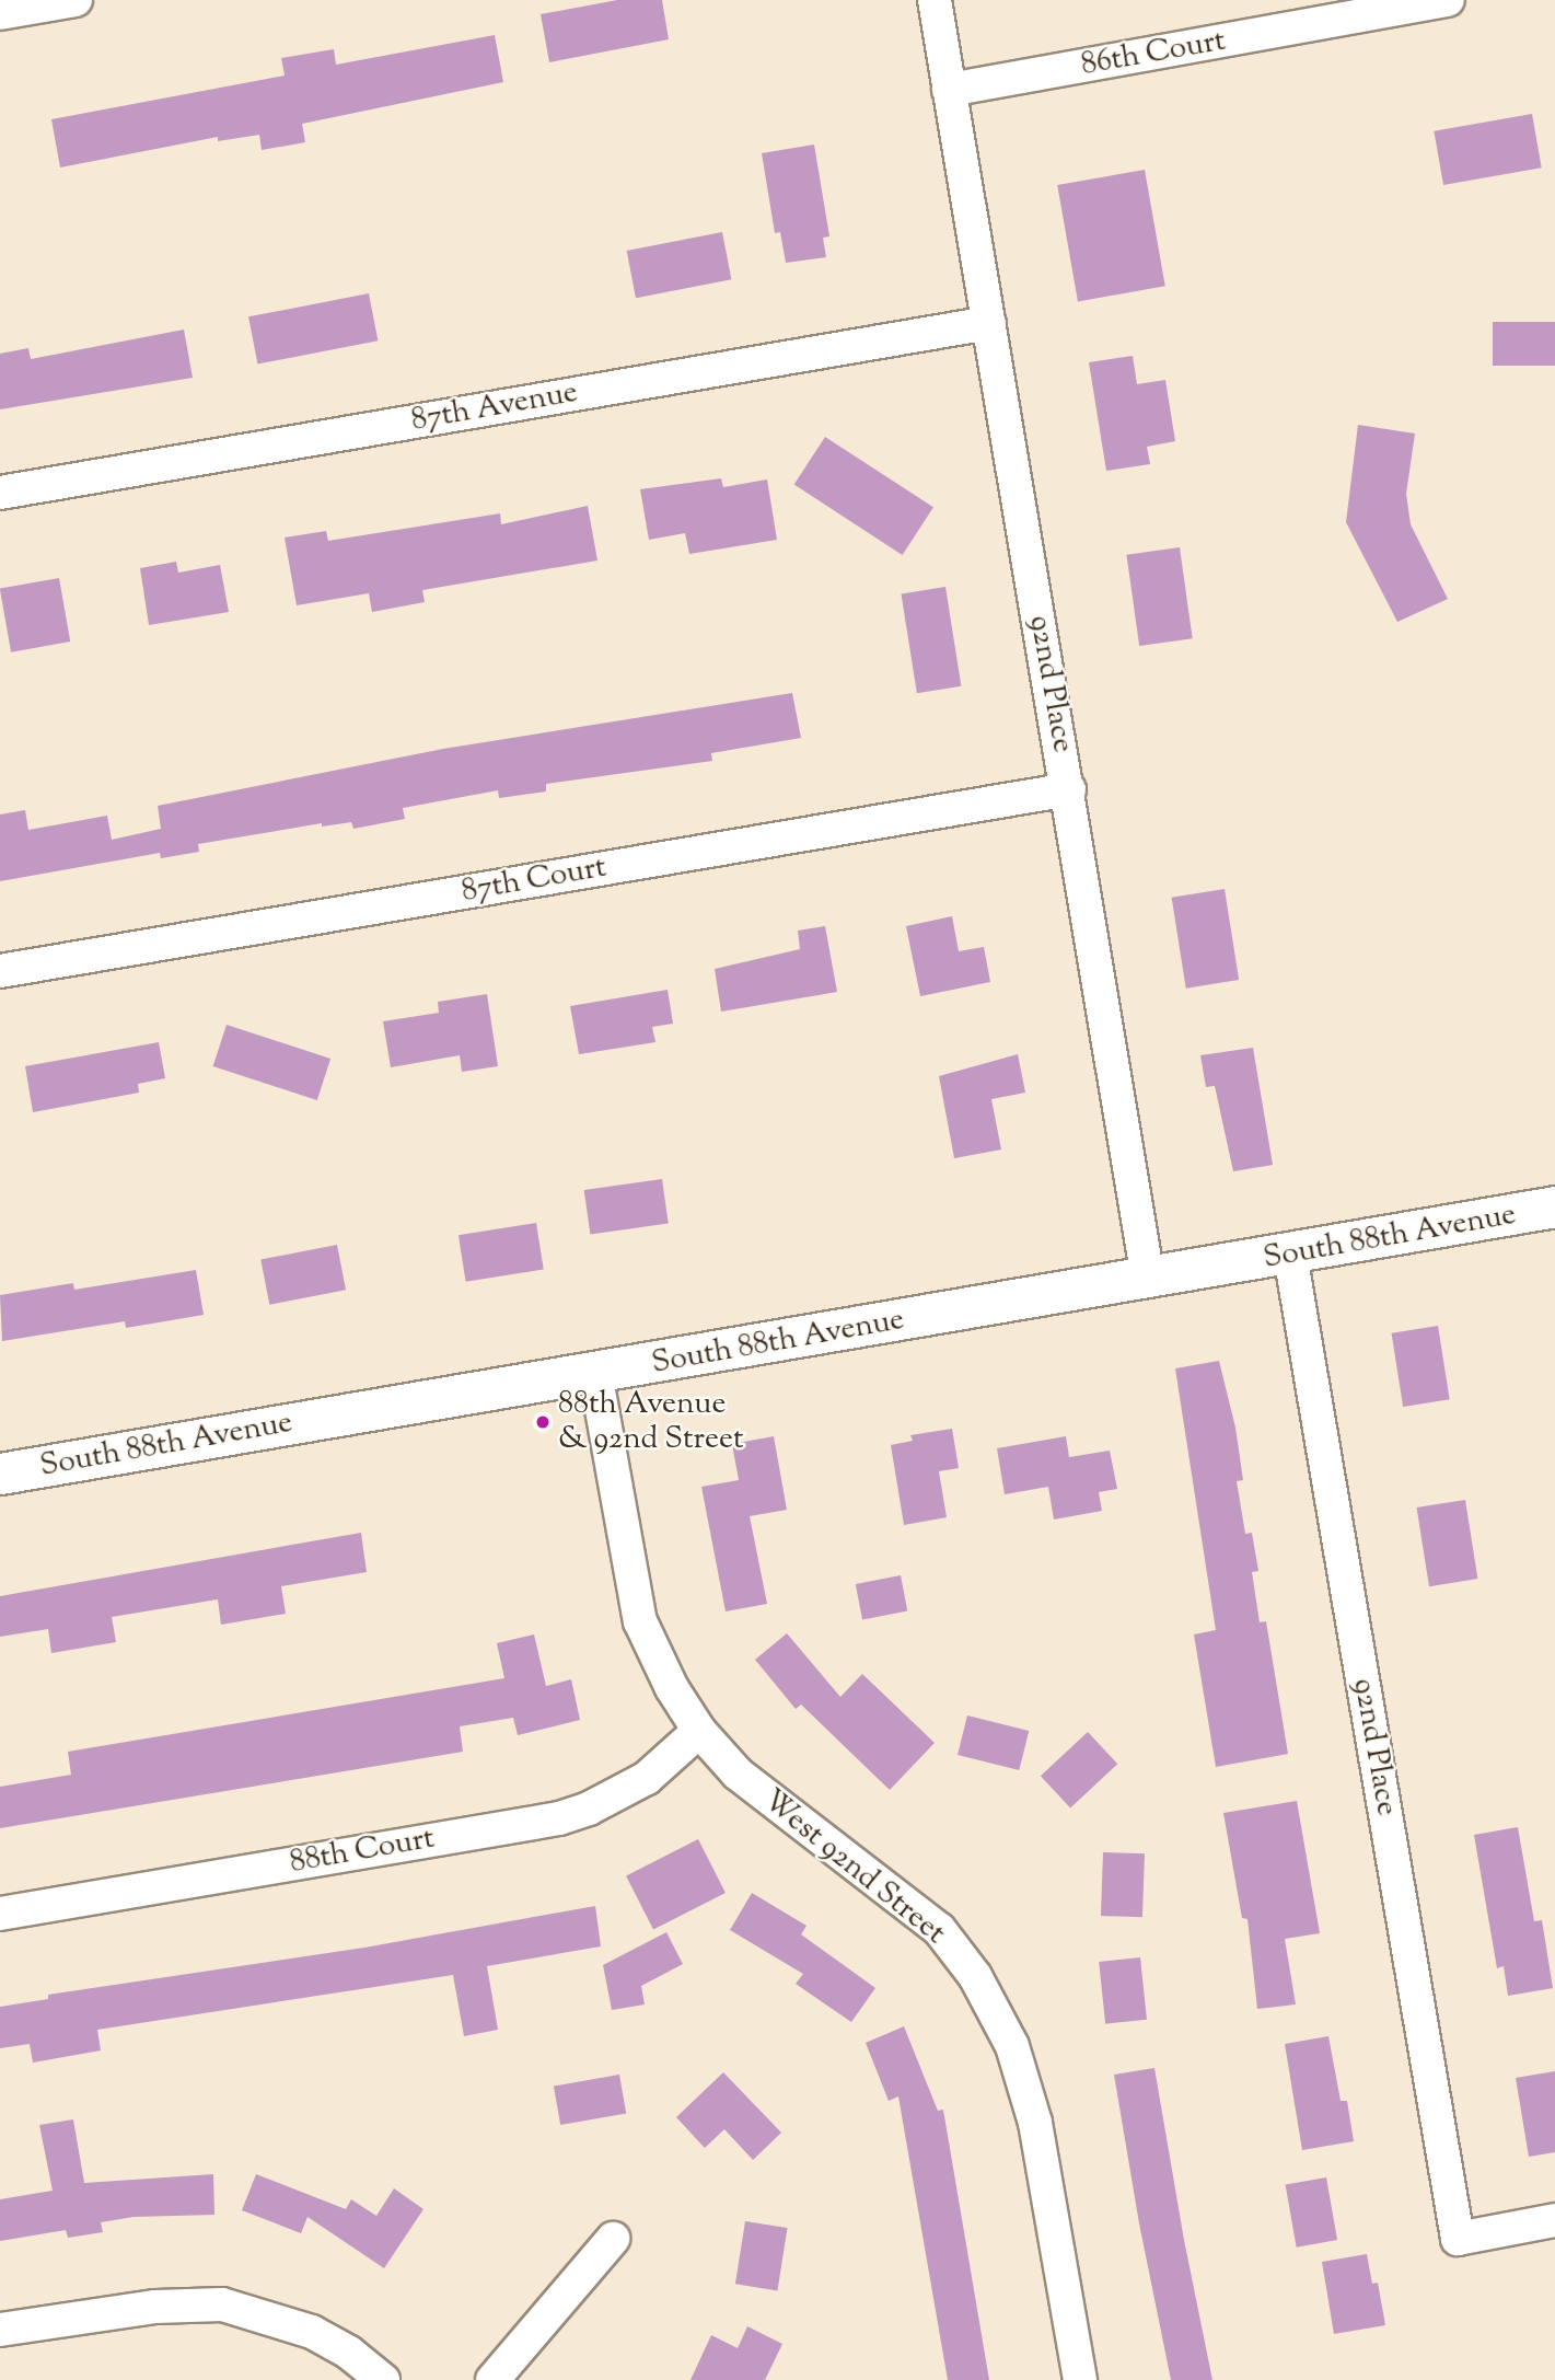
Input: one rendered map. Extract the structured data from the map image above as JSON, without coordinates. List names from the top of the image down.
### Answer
{
  "streets": {
    "street": [
      "86th Court",
      "87th Avenue",
      "92nd Place",
      "87th Court",
      "South 88th Avenue",
      "88th Court",
      "West 92nd Street"
    ]
  },
  "crossings": [
    ["86th Court", "92nd Place"],
    ["87th Avenue", "92nd Place"],
    ["92nd Place", "87th Court"],
    ["92nd Place", "South 88th Avenue"],
    ["South 88th Avenue", "West 92nd Street"],
    ["88th Court", "West 92nd Street"]
  ],
  "places": ["88th Avenue & 92nd Street"]
}
